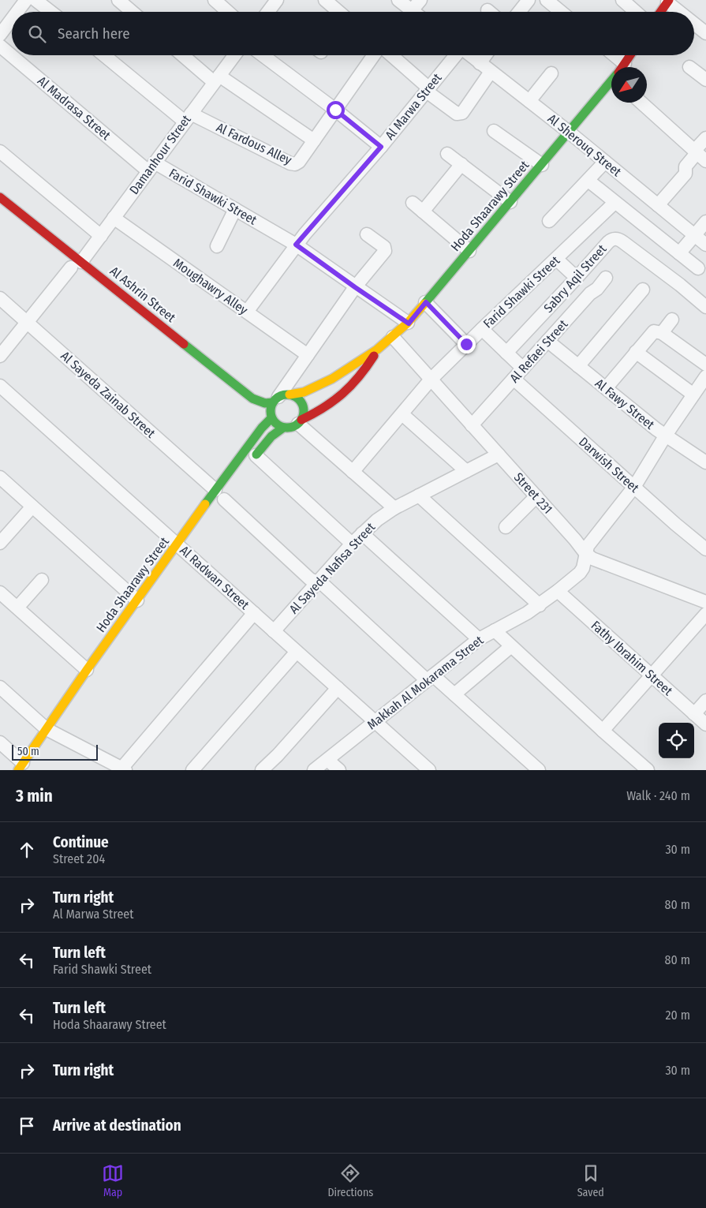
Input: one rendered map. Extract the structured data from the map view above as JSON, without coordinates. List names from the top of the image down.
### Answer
{
  "streets": {
    "street": [
      "Al Marwa Street",
      "Al Madrasa Street",
      "Al Fardous Alley",
      "Al Sherouq Street",
      "Damanhour Street",
      "Farid Shawki Street",
      "Hoda Shaarawy Street",
      "Sabry Aqil Street",
      "Moughawry Alley",
      "Al Ashrin Street",
      "Al Refaei Street",
      "Al Sayeda Zainab Street",
      "Al Fawy Street",
      "Darwish Street",
      "Street 231",
      "Al Sayeda Nafisa Street",
      "Al Radwan Street",
      "Fathy Ibrahim Street",
      "Makkah Al Mokarama Street"
    ]
  },
  "crossings": [
    ["Al Marwa Street", "Farid Shawki Street"],
    ["Al Marwa Street", "Moughawry Alley"],
    ["Al Madrasa Street", "Damanhour Street"],
    ["Al Madrasa Street", "Farid Shawki Street"],
    ["Al Fardous Alley", "Damanhour Street"],
    ["Al Sherouq Street", "Hoda Shaarawy Street"],
    ["Damanhour Street", "Farid Shawki Street"],
    ["Damanhour Street", "Moughawry Alley"],
    ["Damanhour Street", "Al Ashrin Street"],
    ["Damanhour Street", "Al Sayeda Zainab Street"],
    ["Farid Shawki Street", "Hoda Shaarawy Street"],
    ["Farid Shawki Street", "Street 231"],
    ["Hoda Shaarawy Street", "Al Ashrin Street"],
    ["Hoda Shaarawy Street", "Al Sayeda Zainab Street"],
    ["Hoda Shaarawy Street", "Street 231"],
    ["Hoda Shaarawy Street", "Al Radwan Street"],
    ["Al Refaei Street", "Al Fawy Street"],
    ["Al Refaei Street", "Darwish Street"],
    ["Al Refaei Street", "Street 231"],
    ["Al Sayeda Zainab Street", "Al Sayeda Nafisa Street"],
    ["Al Sayeda Zainab Street", "Makkah Al Mokarama Street"],
    ["Al Fawy Street", "Makkah Al Mokarama Street"],
    ["Darwish Street", "Makkah Al Mokarama Street"],
    ["Street 231", "Al Sayeda Nafisa Street"],
    ["Street 231", "Makkah Al Mokarama Street"],
    ["Al Sayeda Nafisa Street", "Al Radwan Street"],
    ["Al Radwan Street", "Makkah Al Mokarama Street"],
    ["Fathy Ibrahim Street", "Makkah Al Mokarama Street"]
  ],
  "scale_bar": "50 m",
  "north": "bottom left",
  "page": {
    "search": "Search here",
    "scale": "50 m",
    "heading": ["3 min", "Walk · 240 m"],
    "list": [
      ["Continue", "Street 204", "30 m"],
      ["Turn right", "Al Marwa Street", "80 m"],
      ["Turn left", "Farid Shawki Street", "80 m"],
      ["Turn left", "Hoda Shaarawy Street", "20 m"],
      ["Turn right", "30 m"],
      "Arrive at destination"
    ],
    "nav": ["Map", "Directions", "Saved"]
  }
}
